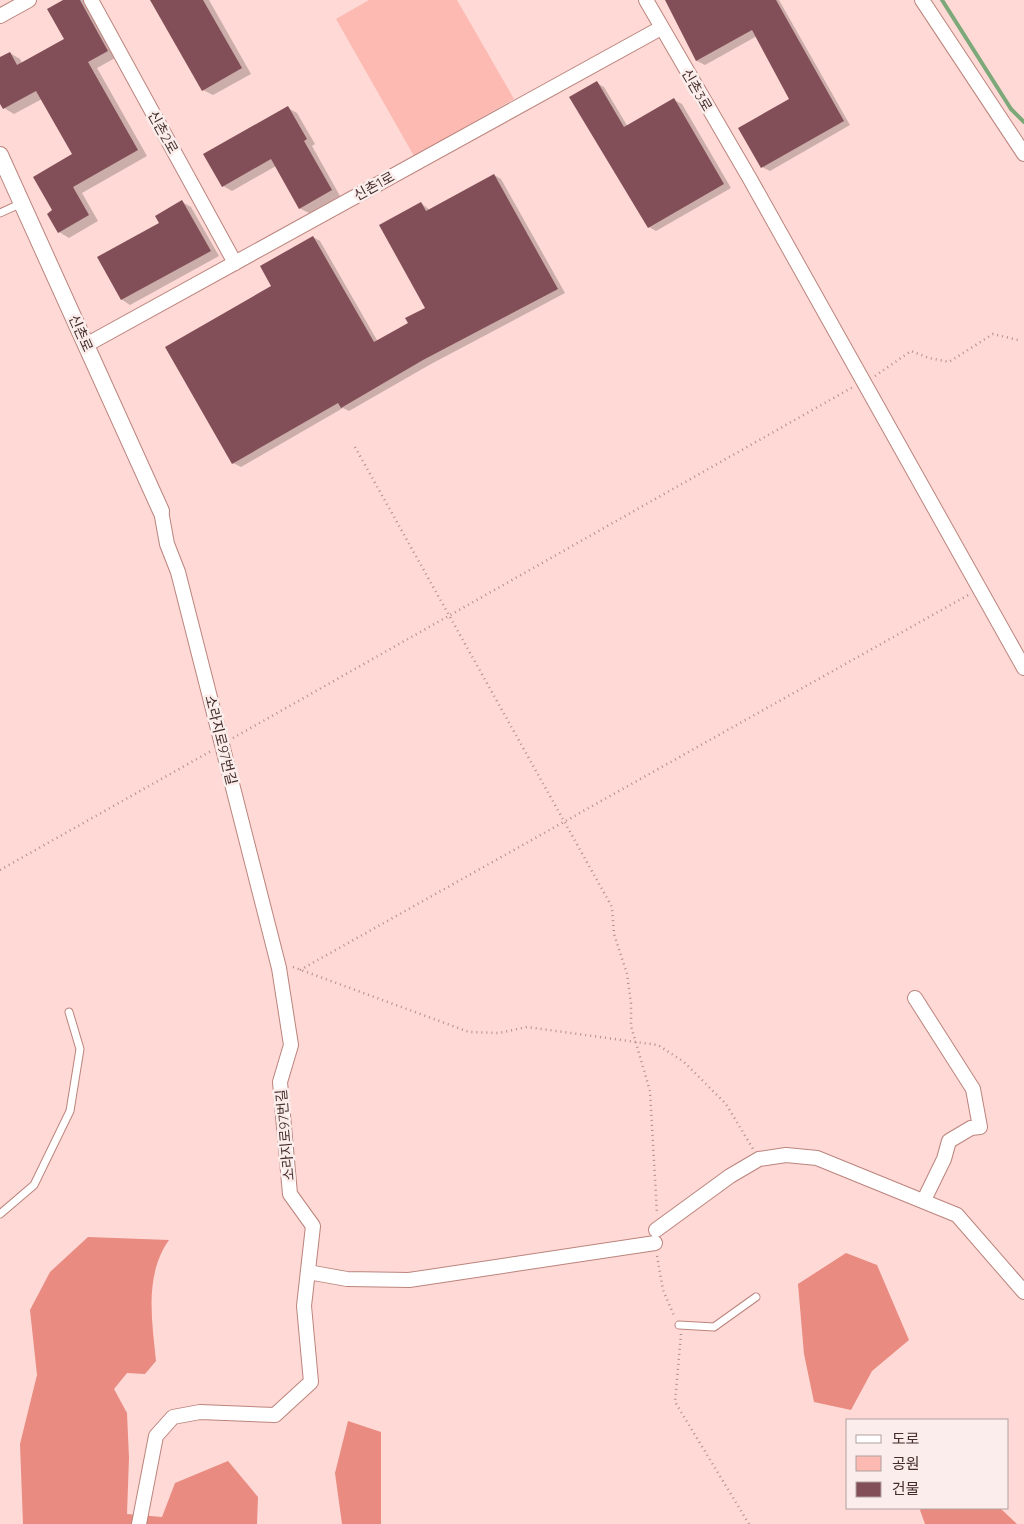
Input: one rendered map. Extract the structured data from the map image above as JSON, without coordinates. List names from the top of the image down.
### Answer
{
  "streets": {
    "street": [
      "신촌3로",
      "신촌2로",
      "신촌1로",
      "신촌로",
      "소라지로97번길"
    ]
  },
  "crossings": [
    ["신촌3로", "신촌1로"],
    ["신촌2로", "신촌1로"],
    ["신촌1로", "신촌로"],
    ["신촌로", "소라지로97번길"]
  ],
  "legend": ["도로", "공원", "건물"]
}
